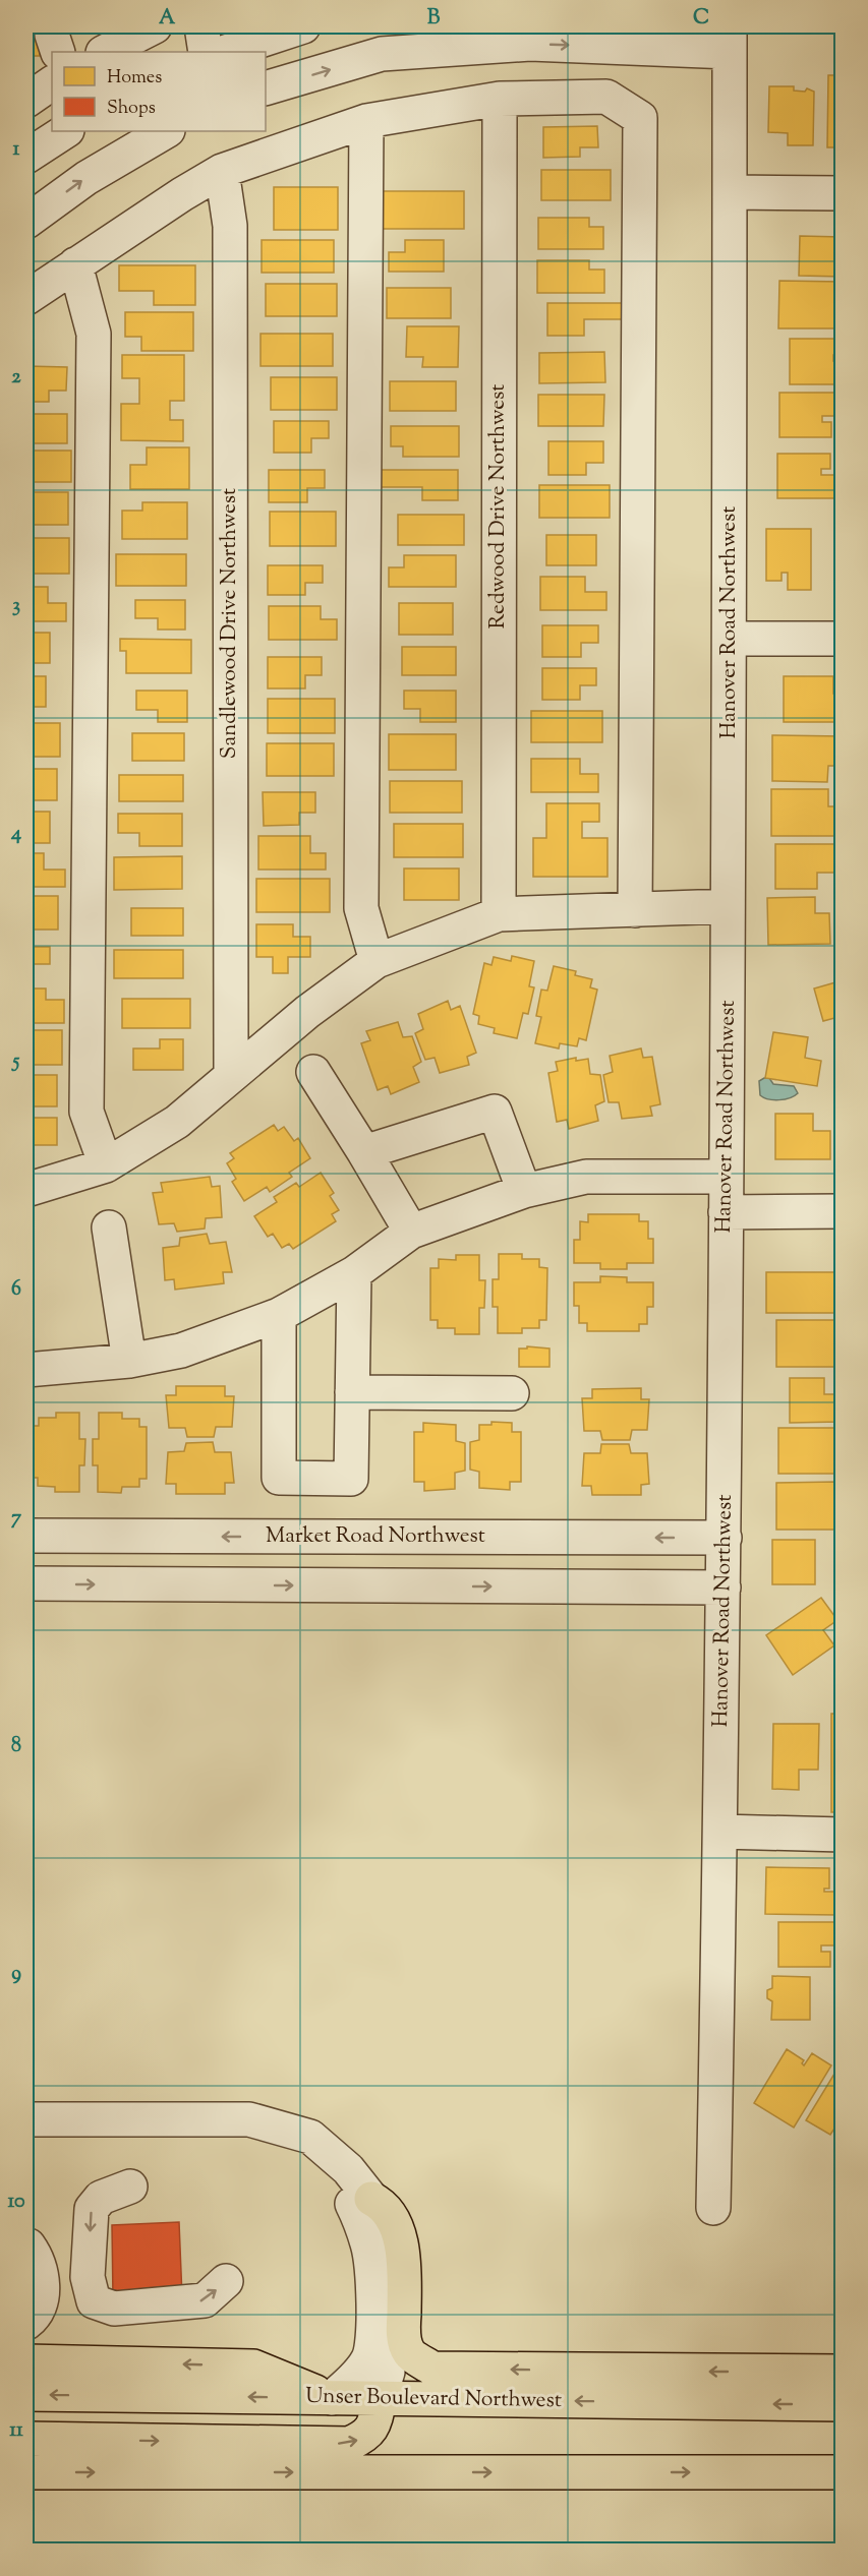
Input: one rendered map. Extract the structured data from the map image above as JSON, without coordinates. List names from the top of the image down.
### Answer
{
  "streets": {
    "main road": ["Unser Boulevard Northwest"],
    "street": [
      "Redwood Drive Northwest",
      "Hanover Road Northwest",
      "Sandlewood Drive Northwest",
      "Market Road Northwest"
    ]
  },
  "crossings": [
    ["Hanover Road Northwest", "Market Road Northwest"]
  ],
  "legend": ["Homes", "Shops"],
  "grid": {
    "columns": ["A", "B", "C"],
    "rows": [
      "1",
      "2",
      "3",
      "4",
      "5",
      "6",
      "7",
      "8",
      "9",
      "10",
      "11"
    ]
  }
}
